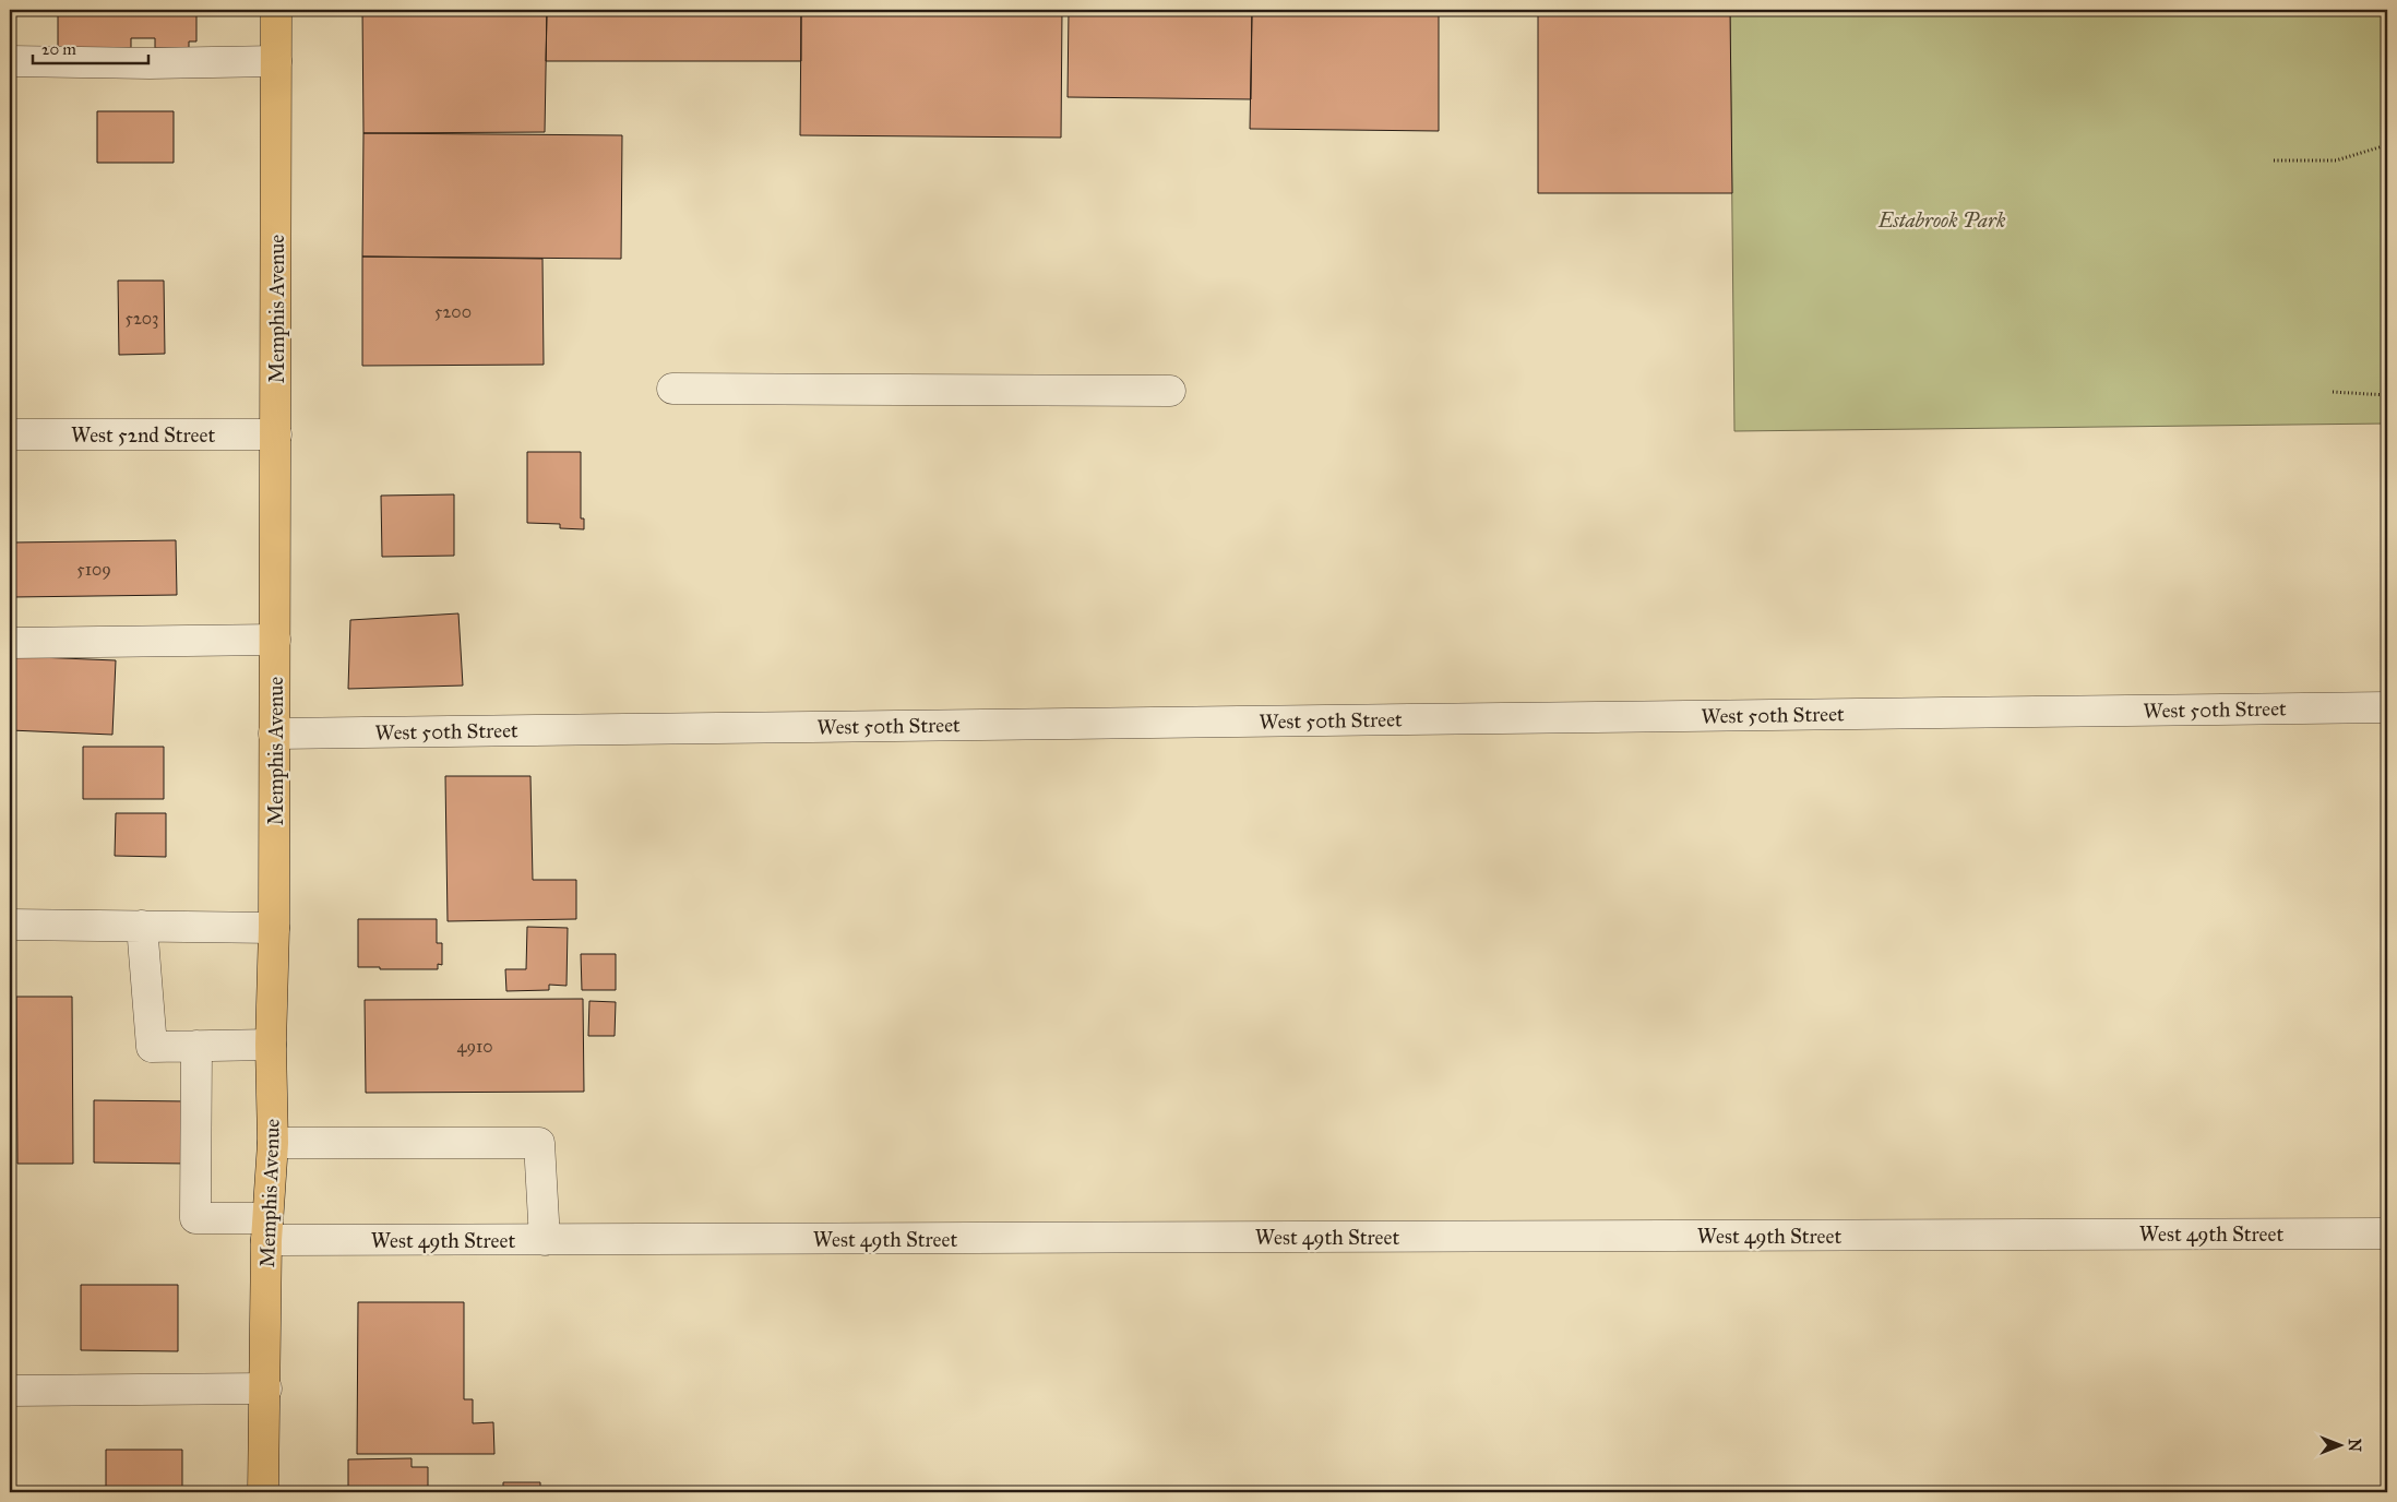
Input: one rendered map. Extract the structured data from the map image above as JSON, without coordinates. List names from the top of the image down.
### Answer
{
  "streets": {
    "main road": ["Memphis Avenue"],
    "street": ["West 52nd Street", "West 50th Street", "West 49th Street"]
  },
  "crossings": [
    ["Memphis Avenue", "West 52nd Street"],
    ["Memphis Avenue", "West 50th Street"],
    ["Memphis Avenue", "West 49th Street"]
  ],
  "parks": ["Estabrook Park"],
  "house_numbers": [
    "5200",
    "5203",
    "5109",
    "4910"
  ],
  "scale_bar": "20 m",
  "north": "right"
}
